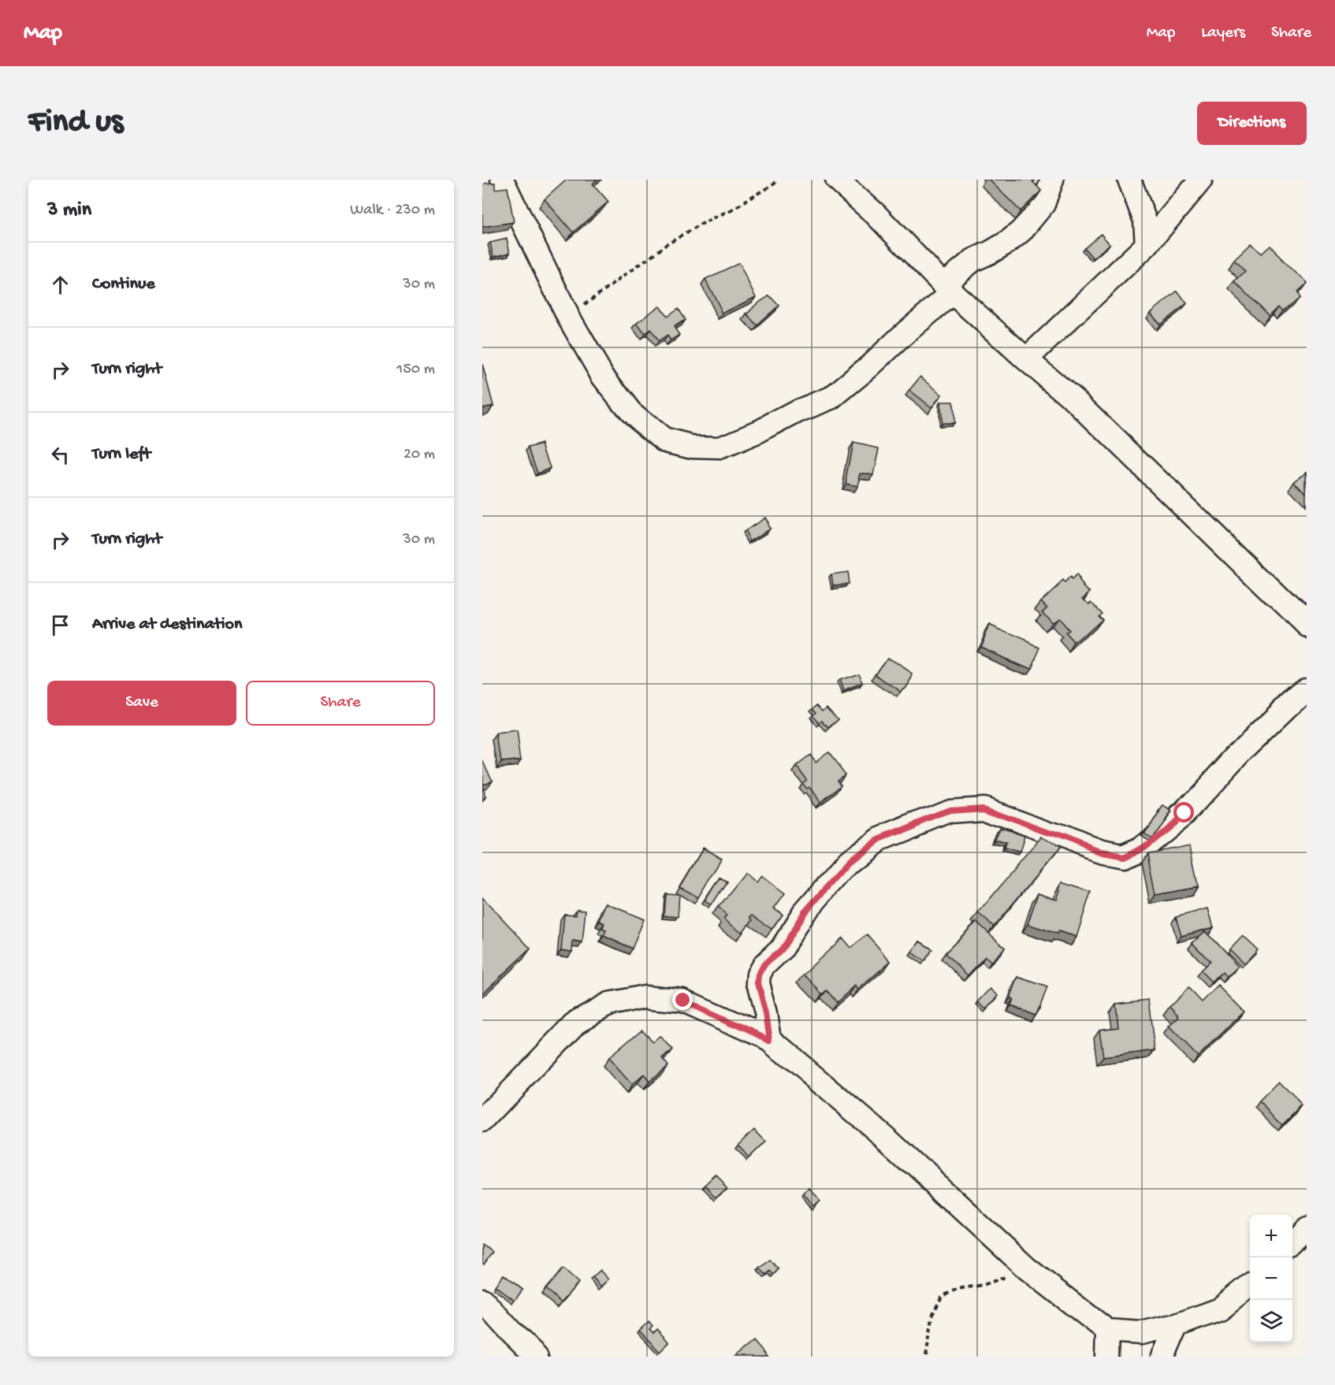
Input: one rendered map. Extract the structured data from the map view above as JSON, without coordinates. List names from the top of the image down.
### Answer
{
  "page": {
    "header": "Map",
    "nav": ["Map", "Layers", "Share"],
    "buttons": [
      "Directions",
      ["Save", "Share"]
    ],
    "title": "Find us",
    "heading": ["3 min", "Walk · 230 m"],
    "list": [
      ["Continue", "30 m"],
      ["Turn right", "150 m"],
      ["Turn left", "20 m"],
      ["Turn right", "30 m"],
      "Arrive at destination"
    ],
    "map_buttons": ["+", "−"]
  }
}
